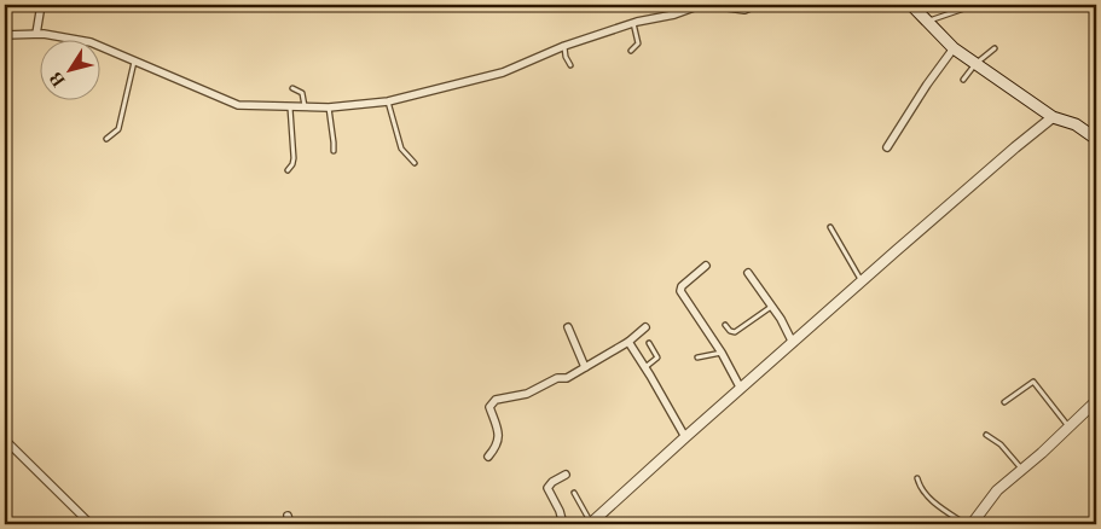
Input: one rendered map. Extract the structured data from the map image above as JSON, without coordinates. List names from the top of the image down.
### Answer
{
  "north": "bottom left"
}
